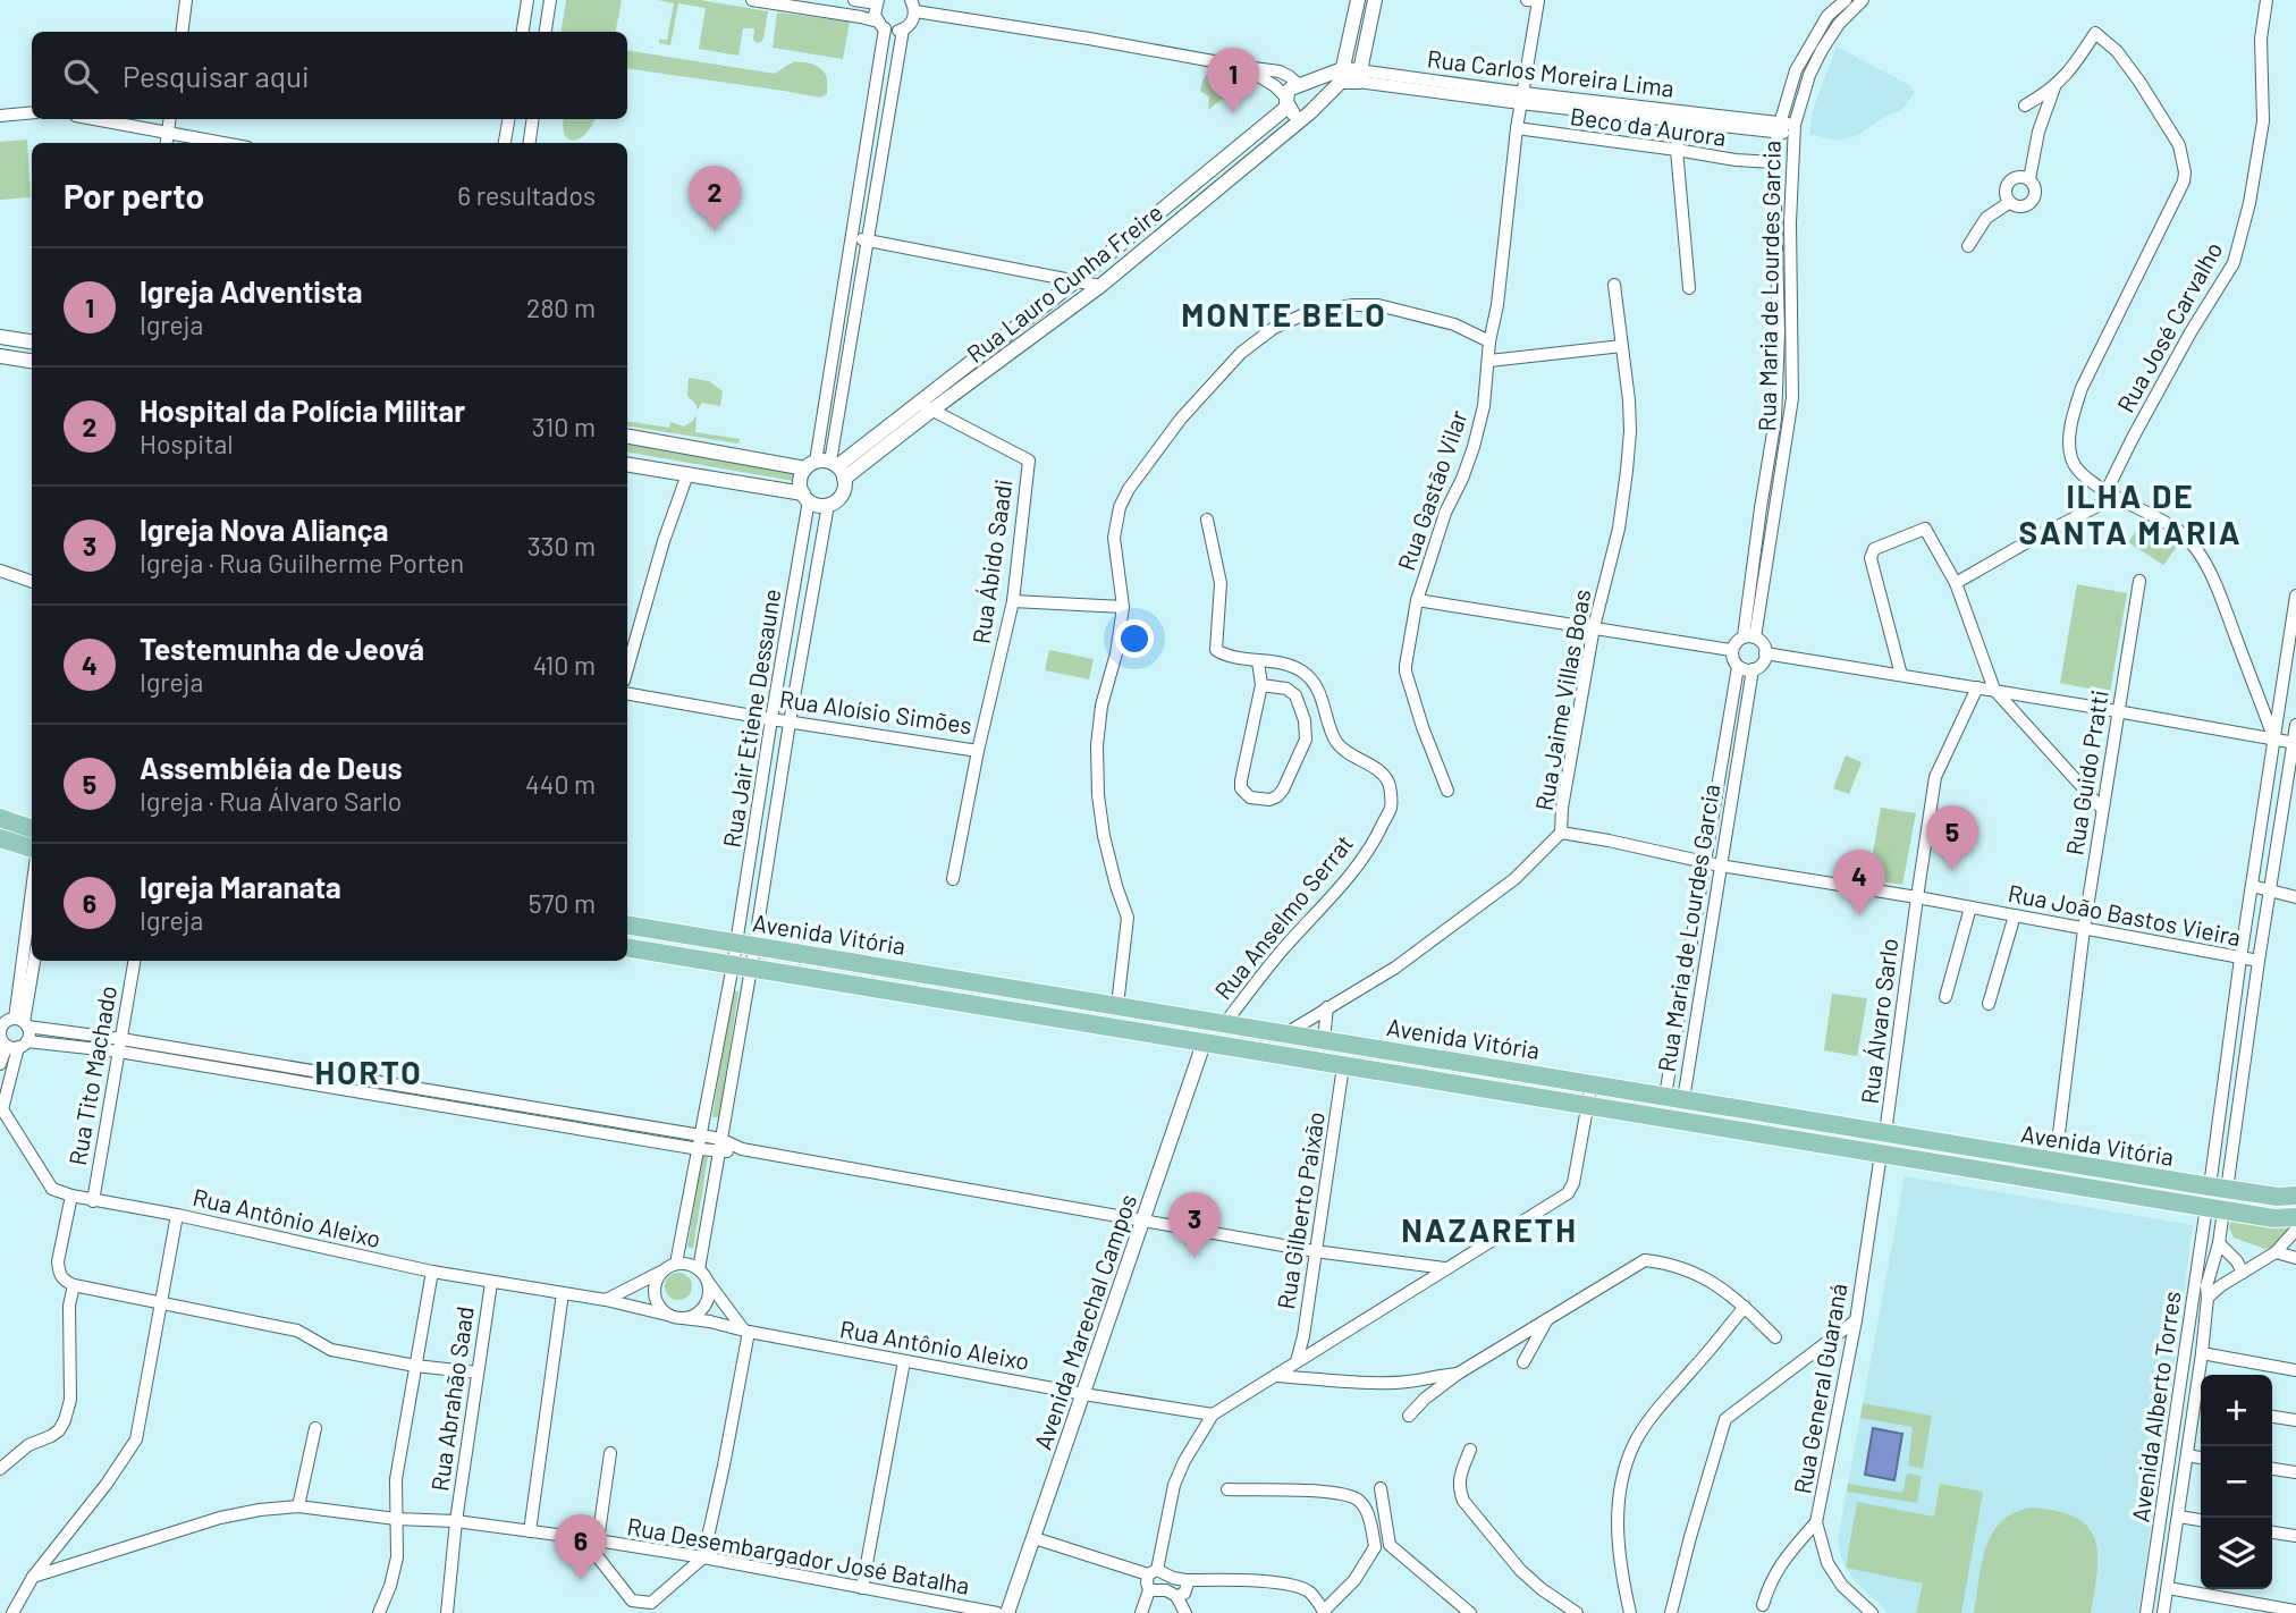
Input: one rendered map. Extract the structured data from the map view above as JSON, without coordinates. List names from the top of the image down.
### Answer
{
  "streets": {
    "main road": ["Avenida Vitória"],
    "street": [
      "Rua Carlos Moreira Lima",
      "Beco da Aurora",
      "Rua Lauro Cunha Freire",
      "Rua Maria de Lourdes Garcia",
      "Rua José Carvalho",
      "Rua Gastão Vilar",
      "Rua Ábido Saadi",
      "Rua Jaime Villas Boas",
      "Rua Aloísio Simões",
      "Rua Jair Etiene Dessaune",
      "Rua Guido Pratti",
      "Rua João Bastos Vieira",
      "Rua Anselmo Serrat",
      "Rua Álvaro Sarlo",
      "Rua Tito Machado",
      "Rua Gilberto Paixão",
      "Rua Antônio Aleixo",
      "Avenida Marechal Campos",
      "Rua General Guaraná",
      "Rua Abrahão Saad",
      "Avenida Alberto Torres",
      "Rua Desembargador José Batalha"
    ]
  },
  "crossings": [
    ["Rua Carlos Moreira Lima", "Rua Lauro Cunha Freire"],
    ["Rua Carlos Moreira Lima", "Rua Maria de Lourdes Garcia"],
    ["Rua Carlos Moreira Lima", "Rua Gastão Vilar"],
    ["Beco da Aurora", "Rua Maria de Lourdes Garcia"],
    ["Beco da Aurora", "Rua Gastão Vilar"],
    ["Rua Lauro Cunha Freire", "Rua Ábido Saadi"],
    ["Rua Maria de Lourdes Garcia", "Rua João Bastos Vieira"],
    ["Rua Maria de Lourdes Garcia", "Avenida Vitória"],
    ["Rua Ábido Saadi", "Rua Aloísio Simões"],
    ["Rua Jaime Villas Boas", "Rua João Bastos Vieira"],
    ["Rua Jaime Villas Boas", "Avenida Vitória"],
    ["Rua Aloísio Simões", "Rua Jair Etiene Dessaune"],
    ["Rua Jair Etiene Dessaune", "Avenida Vitória"],
    ["Rua Guido Pratti", "Rua João Bastos Vieira"],
    ["Rua Guido Pratti", "Avenida Vitória"],
    ["Rua João Bastos Vieira", "Rua Álvaro Sarlo"],
    ["Rua Anselmo Serrat", "Avenida Vitória"],
    ["Avenida Vitória", "Rua Álvaro Sarlo"],
    ["Avenida Vitória", "Rua Gilberto Paixão"],
    ["Avenida Vitória", "Avenida Marechal Campos"],
    ["Avenida Vitória", "Rua General Guaraná"],
    ["Avenida Vitória", "Avenida Alberto Torres"],
    ["Rua Tito Machado", "Rua Antônio Aleixo"],
    ["Rua Antônio Aleixo", "Avenida Marechal Campos"],
    ["Rua Antônio Aleixo", "Rua Abrahão Saad"],
    ["Rua Abrahão Saad", "Rua Desembargador José Batalha"]
  ],
  "districts": [
    "MONTE BELO",
    "ILHA DE SANTA MARIA",
    "HORTO",
    "NAZARETH"
  ],
  "page": {
    "search": "Pesquisar aqui",
    "pins": [
      "1",
      "2",
      "5",
      "4",
      "3",
      "6"
    ],
    "heading": ["Por perto", "6 resultados"],
    "list": [
      {
        "mark": "1",
        "name": "Igreja Adventista",
        "note": "Igreja",
        "value": "280 m"
      },
      {
        "mark": "2",
        "name": "Hospital da Polícia Militar",
        "note": "Hospital",
        "value": "310 m"
      },
      {
        "mark": "3",
        "name": "Igreja Nova Aliança",
        "note": "Igreja · Rua Guilherme Porten",
        "value": "330 m"
      },
      {
        "mark": "4",
        "name": "Testemunha de Jeová",
        "note": "Igreja",
        "value": "410 m"
      },
      {
        "mark": "5",
        "name": "Assembléia de Deus",
        "note": "Igreja · Rua Álvaro Sarlo",
        "value": "440 m"
      },
      {
        "mark": "6",
        "name": "Igreja Maranata",
        "note": "Igreja",
        "value": "570 m"
      }
    ],
    "map_buttons": ["+", "−"]
  }
}
